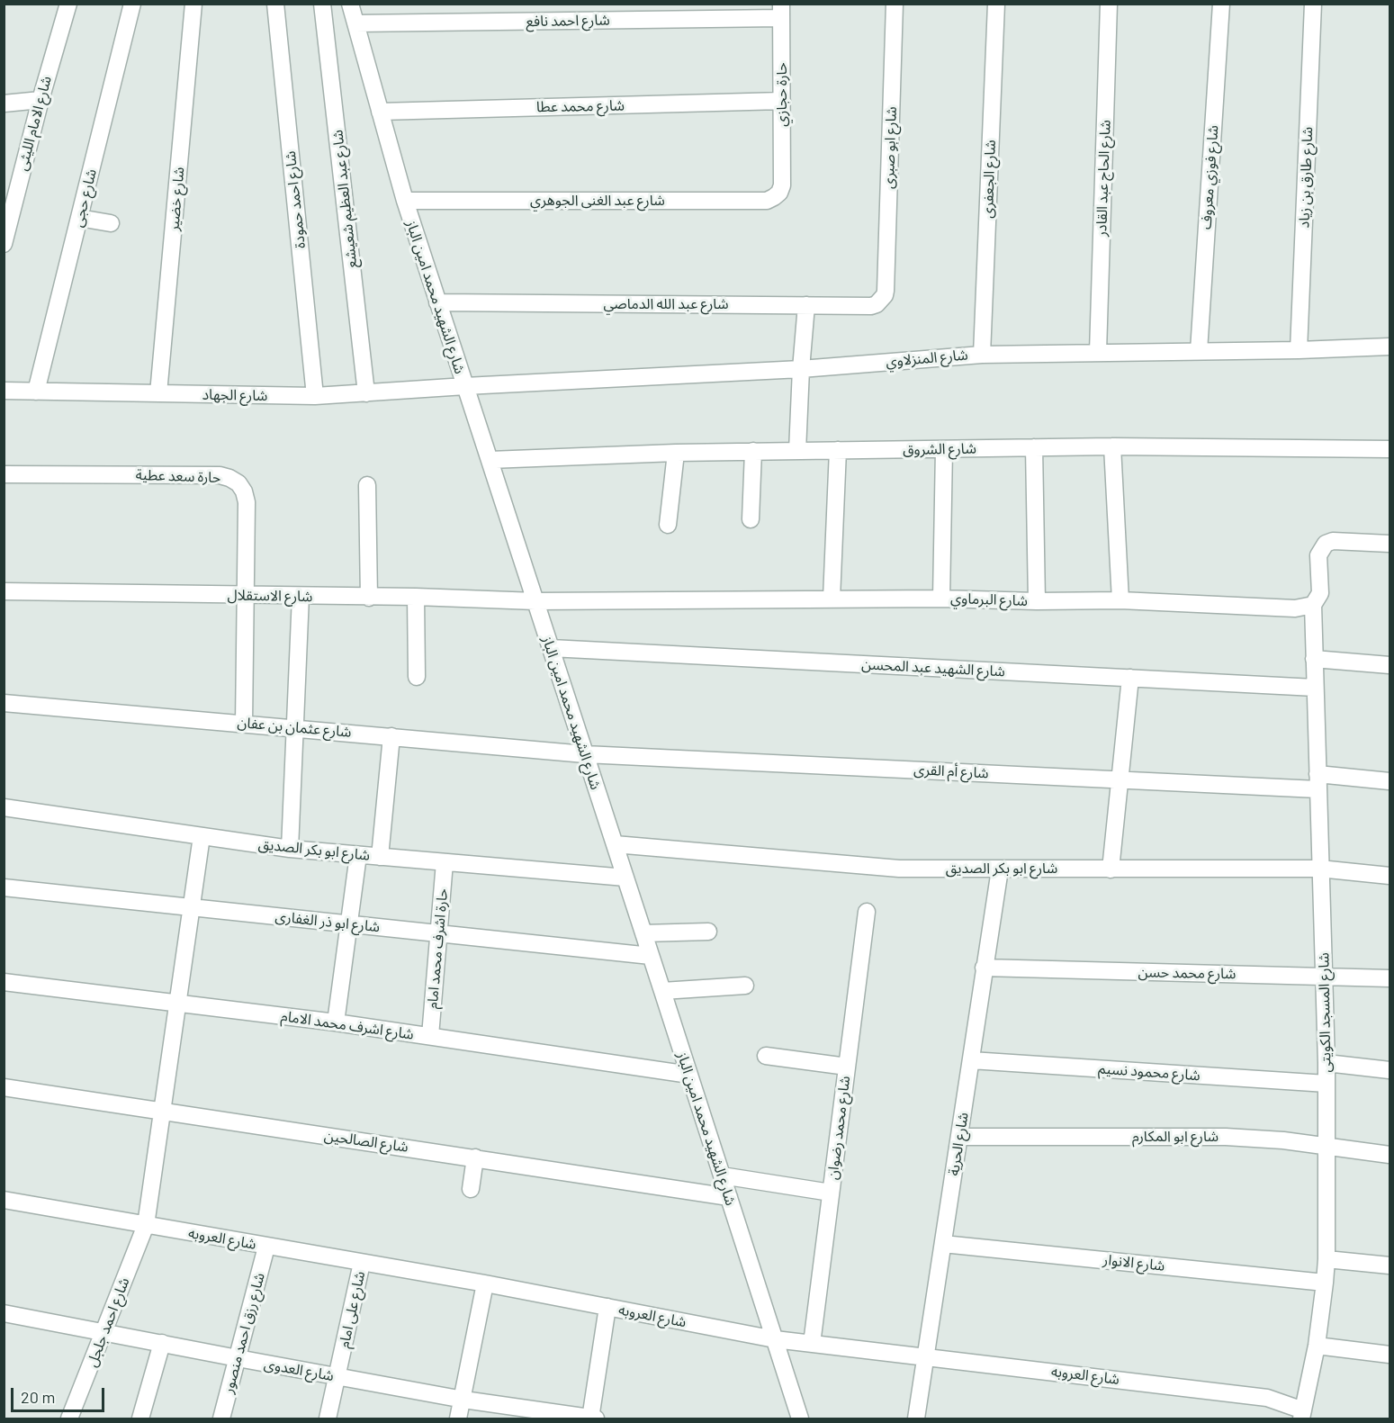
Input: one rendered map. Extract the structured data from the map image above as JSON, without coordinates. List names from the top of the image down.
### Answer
{
  "streets": {
    "street": [
      "شارع احمد نافع",
      "حارة حجازي",
      "شارع محمد عطا",
      "شارع الامام الليثى",
      "شارع ابو صبرى",
      "شارع فوزي معروف",
      "شارع طارق بن زياد",
      "شارع الحاج عبد القادر",
      "شارع الجعفرى",
      "شارع حجى",
      "شارع خضير",
      "شارع عبد العظيم شعيشع",
      "شارع احمد حمودة",
      "شارع عبد الغنى الجوهري",
      "شارع الشهيد محمد امين الباز",
      "شارع عبد الله الدماصي",
      "شارع المنزلاوي",
      "شارع الجهاد",
      "شارع الشروق",
      "حارة سعد عطية",
      "شارع الاستقلال",
      "شارع البرماوي",
      "شارع الشهيد عبد المحسن",
      "شارع عثمان بن عفان",
      "شارع أم القرى",
      "شارع ابو بكر الصديق",
      "شارع ابو ذر الغفارى",
      "حارة اشرف محمد امام",
      "شارع محمد حسن",
      "شارع المسجد الكويتى",
      "شارع اشرف محمد الامام",
      "شارع محمود نسيم",
      "شارع محمد رضوان",
      "شارع ابو المكارم",
      "شارع الصالحين",
      "شارع الحرية",
      "شارع العروبه",
      "شارع الانوار",
      "شارع على امام",
      "شارع احمد جلجل",
      "شارع رزق احمد منصور",
      "شارع العدوى"
    ]
  },
  "crossings": [
    ["شارع احمد نافع", "حارة حجازي"],
    ["شارع احمد نافع", "شارع الشهيد محمد امين الباز"],
    ["حارة حجازي", "شارع محمد عطا"],
    ["حارة حجازي", "شارع عبد الغنى الجوهري"],
    ["شارع محمد عطا", "شارع الشهيد محمد امين الباز"],
    ["شارع ابو صبرى", "شارع عبد الله الدماصي"],
    ["شارع فوزي معروف", "شارع المنزلاوي"],
    ["شارع طارق بن زياد", "شارع المنزلاوي"],
    ["شارع الحاج عبد القادر", "شارع المنزلاوي"],
    ["شارع الجعفرى", "شارع المنزلاوي"],
    ["شارع حجى", "شارع الجهاد"],
    ["شارع خضير", "شارع الجهاد"],
    ["شارع عبد العظيم شعيشع", "شارع الجهاد"],
    ["شارع احمد حمودة", "شارع الجهاد"],
    ["شارع عبد الغنى الجوهري", "شارع الشهيد محمد امين الباز"],
    ["شارع الشهيد محمد امين الباز", "شارع عبد الله الدماصي"],
    ["شارع الشهيد محمد امين الباز", "شارع المنزلاوي"],
    ["شارع الشهيد محمد امين الباز", "شارع الجهاد"],
    ["شارع الشهيد محمد امين الباز", "شارع الشروق"],
    ["شارع الشهيد محمد امين الباز", "شارع الاستقلال"],
    ["شارع الشهيد محمد امين الباز", "شارع البرماوي"],
    ["شارع الشهيد محمد امين الباز", "شارع الشهيد عبد المحسن"],
    ["شارع الشهيد محمد امين الباز", "شارع عثمان بن عفان"],
    ["شارع الشهيد محمد امين الباز", "شارع أم القرى"],
    ["شارع الشهيد محمد امين الباز", "شارع ابو بكر الصديق"],
    ["شارع الشهيد محمد امين الباز", "شارع ابو ذر الغفارى"],
    ["شارع الشهيد محمد امين الباز", "شارع اشرف محمد الامام"],
    ["شارع الشهيد محمد امين الباز", "شارع الصالحين"],
    ["شارع الشهيد محمد امين الباز", "شارع العروبه"],
    ["شارع المنزلاوي", "شارع الجهاد"],
    ["حارة سعد عطية", "شارع الاستقلال"],
    ["حارة سعد عطية", "شارع عثمان بن عفان"],
    ["شارع الاستقلال", "شارع البرماوي"],
    ["شارع البرماوي", "شارع المسجد الكويتى"],
    ["شارع الشهيد عبد المحسن", "شارع المسجد الكويتى"],
    ["شارع عثمان بن عفان", "شارع أم القرى"],
    ["شارع أم القرى", "شارع المسجد الكويتى"],
    ["شارع ابو بكر الصديق", "حارة اشرف محمد امام"],
    ["شارع ابو بكر الصديق", "شارع المسجد الكويتى"],
    ["شارع ابو بكر الصديق", "شارع الحرية"],
    ["شارع ابو بكر الصديق", "شارع احمد جلجل"],
    ["شارع ابو ذر الغفارى", "حارة اشرف محمد امام"],
    ["شارع ابو ذر الغفارى", "شارع احمد جلجل"],
    ["حارة اشرف محمد امام", "شارع اشرف محمد الامام"],
    ["شارع محمد حسن", "شارع المسجد الكويتى"],
    ["شارع محمد حسن", "شارع الحرية"],
    ["شارع المسجد الكويتى", "شارع محمود نسيم"],
    ["شارع المسجد الكويتى", "شارع ابو المكارم"],
    ["شارع المسجد الكويتى", "شارع العروبه"],
    ["شارع المسجد الكويتى", "شارع الانوار"],
    ["شارع اشرف محمد الامام", "شارع احمد جلجل"],
    ["شارع محمود نسيم", "شارع الحرية"],
    ["شارع محمد رضوان", "شارع العروبه"],
    ["شارع ابو المكارم", "شارع الحرية"],
    ["شارع الصالحين", "شارع احمد جلجل"],
    ["شارع الحرية", "شارع العروبه"],
    ["شارع الحرية", "شارع الانوار"],
    ["شارع العروبه", "شارع على امام"],
    ["شارع العروبه", "شارع احمد جلجل"],
    ["شارع العروبه", "شارع رزق احمد منصور"],
    ["شارع على امام", "شارع العدوى"],
    ["شارع احمد جلجل", "شارع العدوى"],
    ["شارع رزق احمد منصور", "شارع العدوى"]
  ],
  "scale_bar": "20 m"
}
